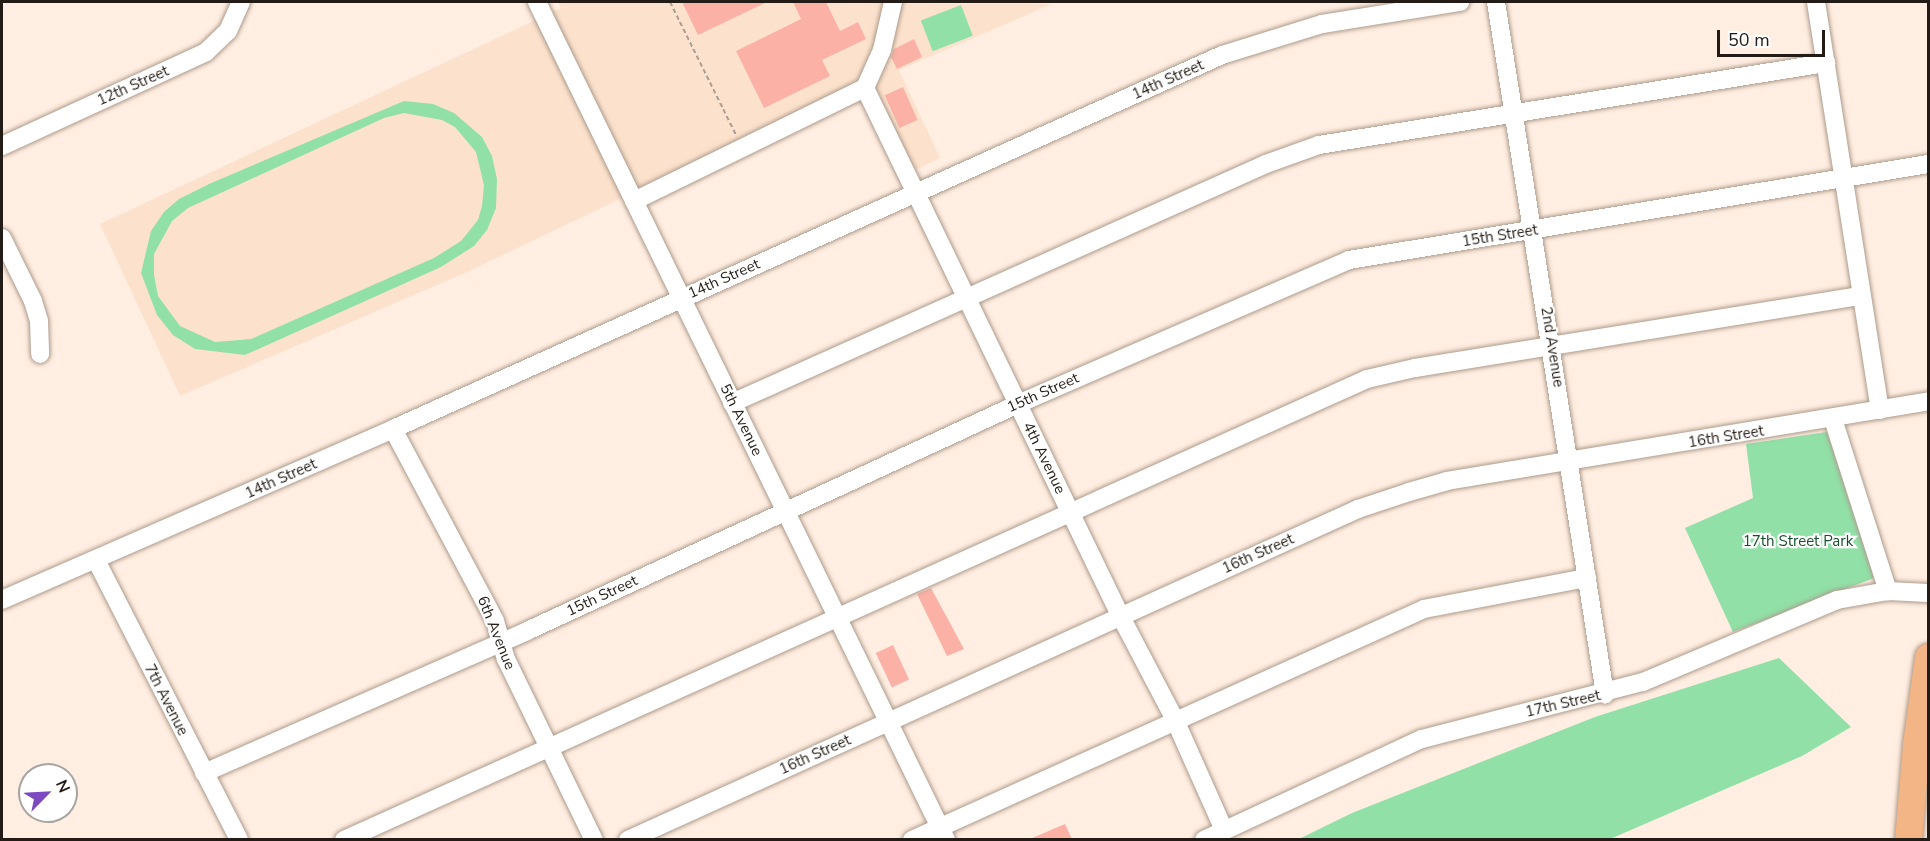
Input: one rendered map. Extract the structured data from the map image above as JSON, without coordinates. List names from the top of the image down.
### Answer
{
  "streets": {
    "street": [
      "14th Street",
      "12th Street",
      "15th Street",
      "2nd Avenue",
      "5th Avenue",
      "16th Street",
      "4th Avenue",
      "6th Avenue",
      "7th Avenue",
      "17th Street"
    ]
  },
  "crossings": [
    ["14th Street", "5th Avenue"],
    ["14th Street", "4th Avenue"],
    ["14th Street", "6th Avenue"],
    ["14th Street", "7th Avenue"],
    ["15th Street", "2nd Avenue"],
    ["15th Street", "5th Avenue"],
    ["15th Street", "4th Avenue"],
    ["15th Street", "6th Avenue"],
    ["15th Street", "7th Avenue"],
    ["2nd Avenue", "16th Street"],
    ["2nd Avenue", "17th Street"],
    ["5th Avenue", "16th Street"],
    ["16th Street", "4th Avenue"],
    ["4th Avenue", "17th Street"]
  ],
  "parks": ["17th Street Park"],
  "scale_bar": "50 m",
  "north": "top right"
}
